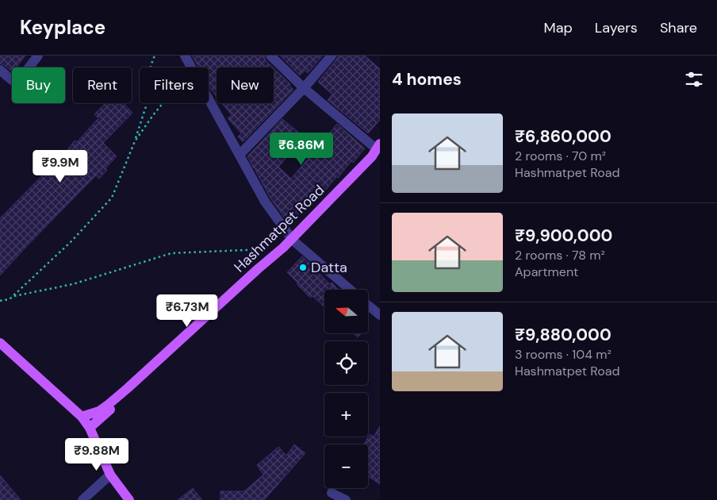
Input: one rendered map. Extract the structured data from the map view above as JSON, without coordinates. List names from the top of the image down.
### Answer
{
  "streets": {
    "main road": ["Hashmatpet Road"]
  },
  "places": ["Datta"],
  "north": "left",
  "page": {
    "header": "Keyplace",
    "nav": ["Map", "Layers", "Share"],
    "heading": "4 homes",
    "chip": [
      "Buy",
      "Rent",
      "Filters",
      "New"
    ],
    "list": [
      {
        "name": "₹6,860,000",
        "note": "2 rooms · 70 m² · Hashmatpet Road"
      },
      {
        "name": "₹9,900,000",
        "note": "2 rooms · 78 m² · Apartment"
      },
      {
        "name": "₹9,880,000",
        "note": "3 rooms · 104 m² · Hashmatpet Road"
      }
    ],
    "price": [
      "₹6.86M",
      "₹9.9M",
      "₹6.73M",
      "₹9.88M"
    ],
    "map_buttons": ["+", "−"]
  }
}
